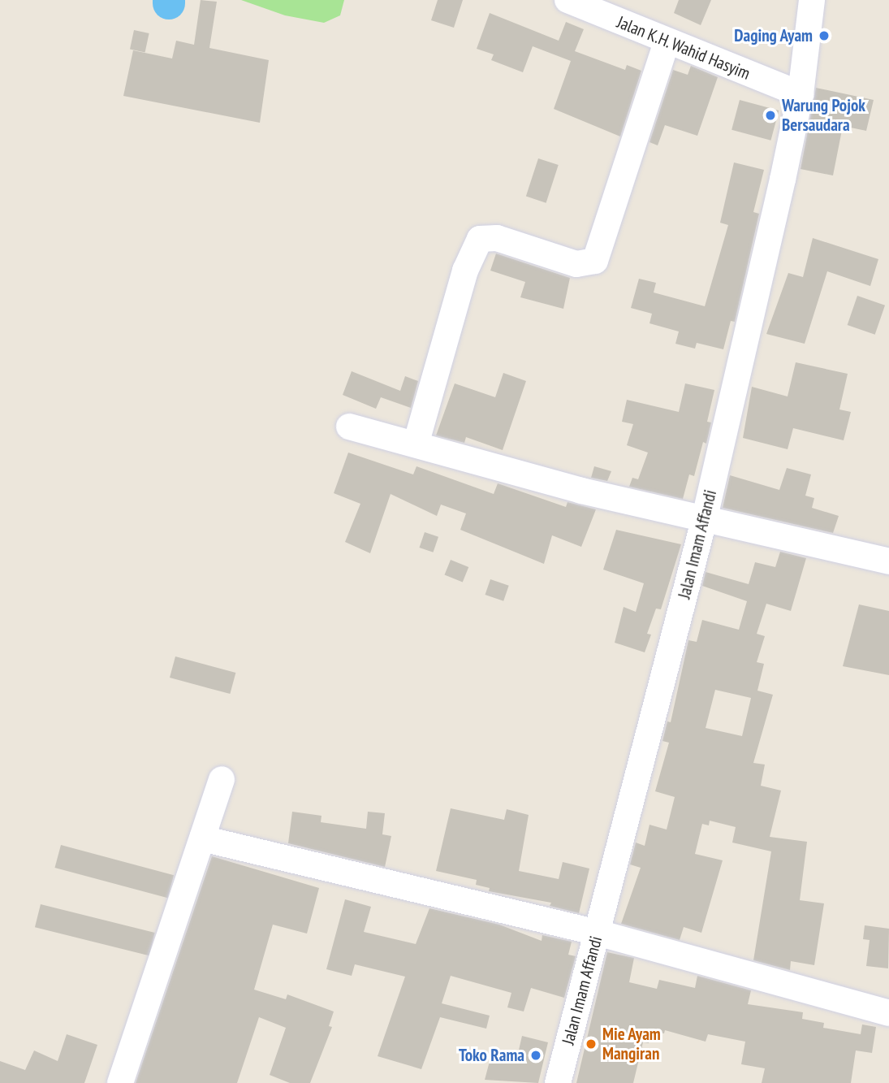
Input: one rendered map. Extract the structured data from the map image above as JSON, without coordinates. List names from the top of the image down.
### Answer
{
  "streets": {
    "street": ["Jalan K.H. Wahid Hasyim", "Jalan Imam Affandi"]
  },
  "crossings": [
    ["Jalan K.H. Wahid Hasyim", "Jalan Imam Affandi"]
  ],
  "places": [
    "Daging Ayam",
    "Warung Pojok Bersaudara",
    "Mie Ayam Mangiran",
    "Toko Rama"
  ]
}
